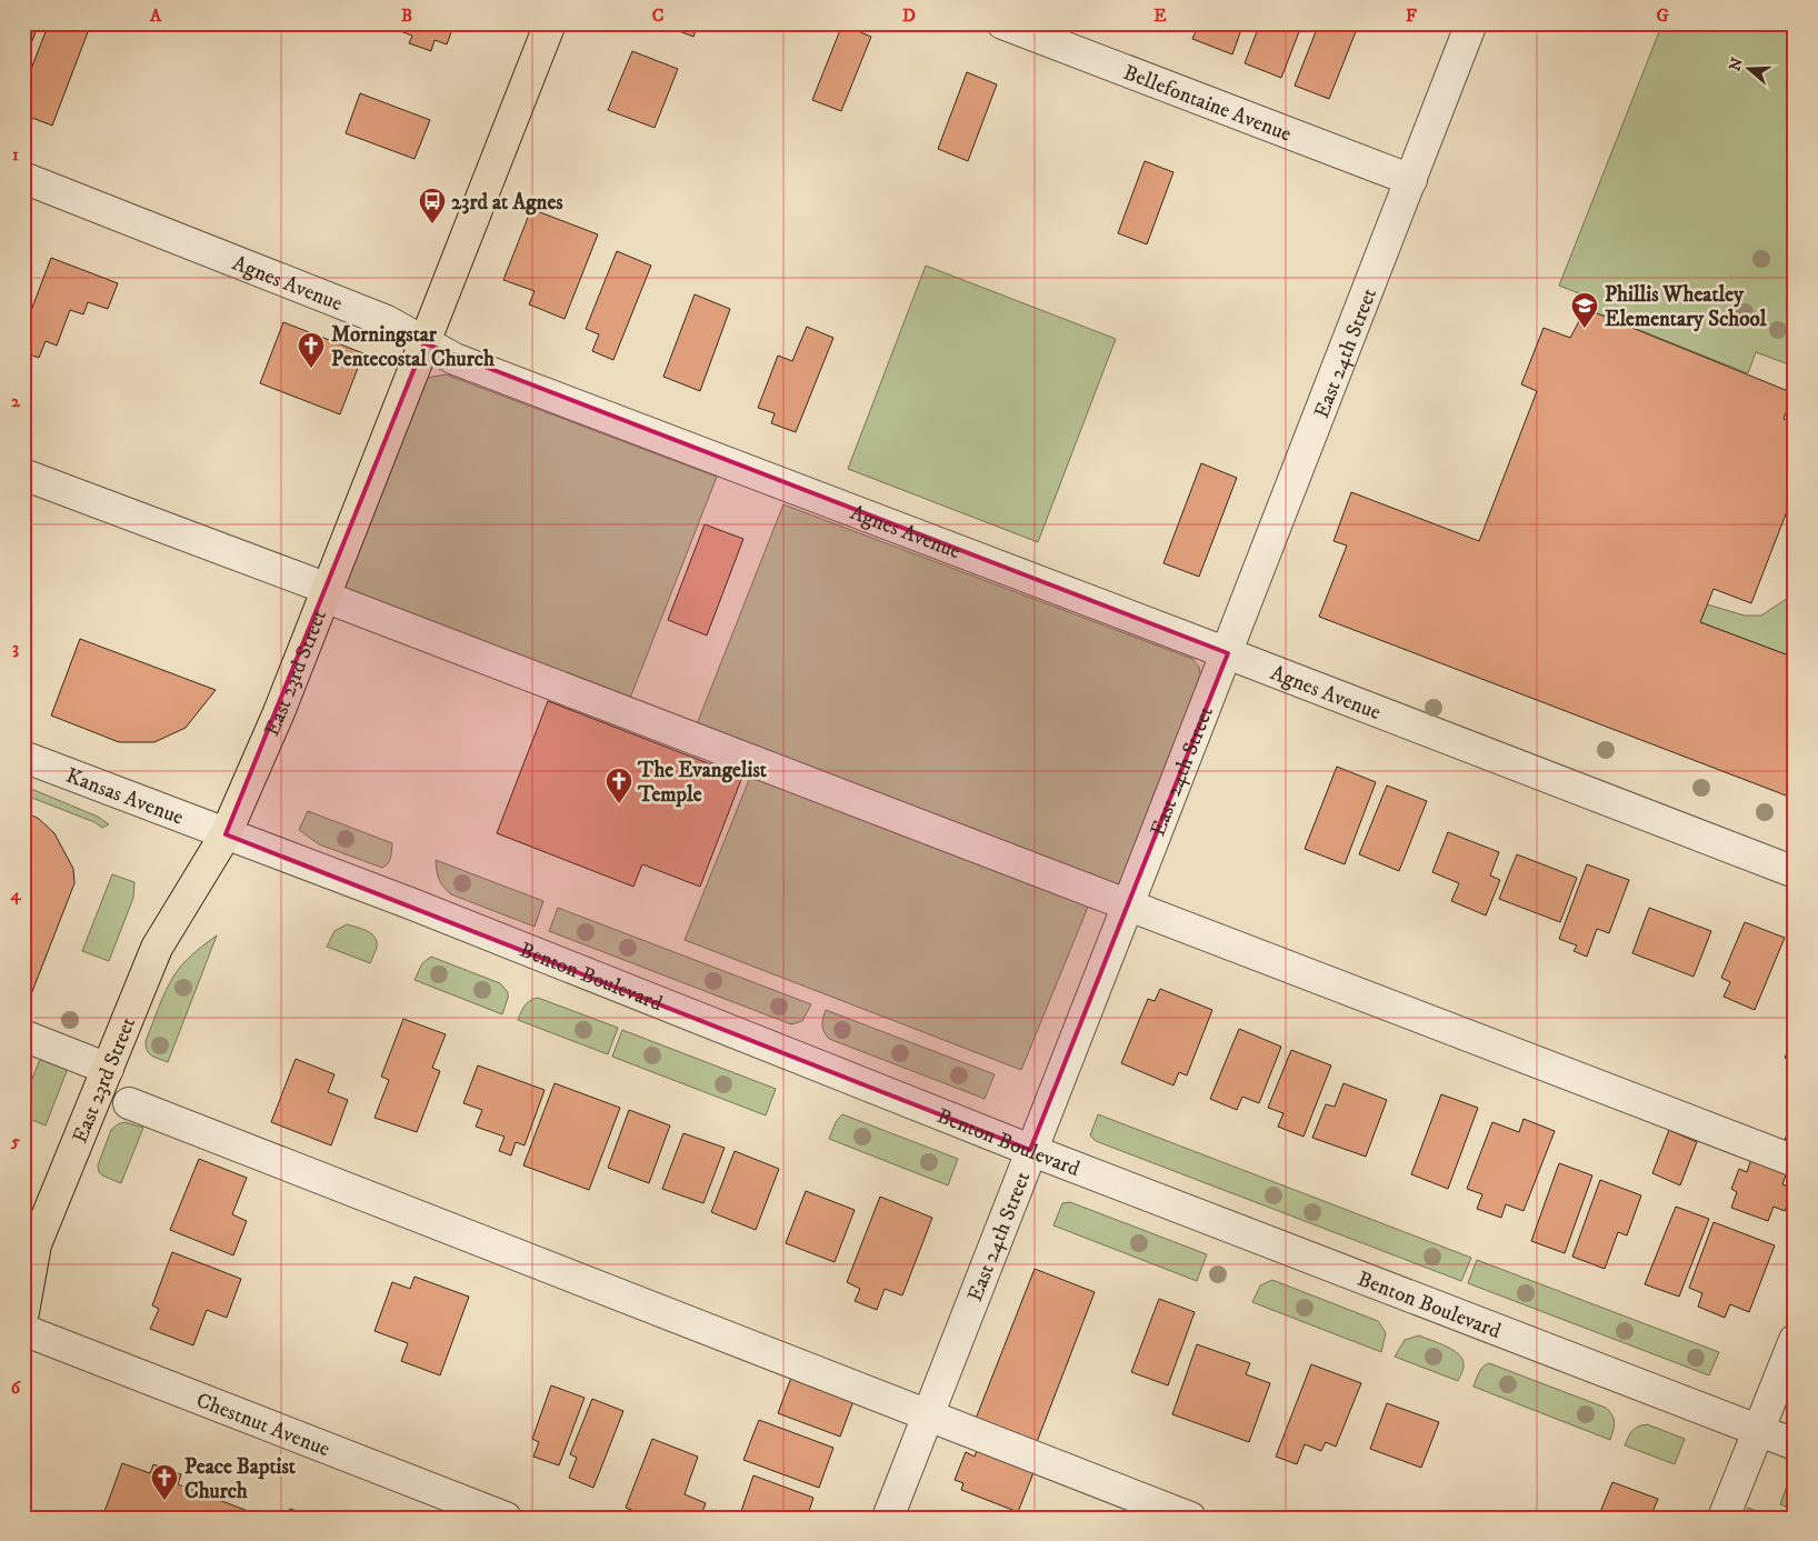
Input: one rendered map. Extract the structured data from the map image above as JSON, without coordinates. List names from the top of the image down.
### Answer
{
  "streets": {
    "main road": ["East 23rd Street"],
    "street": [
      "Bellefontaine Avenue",
      "Agnes Avenue",
      "East 24th Street",
      "Kansas Avenue",
      "Benton Boulevard",
      "Chestnut Avenue"
    ]
  },
  "crossings": [
    ["Bellefontaine Avenue", "East 24th Street"],
    ["Agnes Avenue", "East 24th Street"],
    ["Agnes Avenue", "East 23rd Street"],
    ["East 24th Street", "Benton Boulevard"],
    ["East 23rd Street", "Kansas Avenue"],
    ["East 23rd Street", "Benton Boulevard"],
    ["Kansas Avenue", "Benton Boulevard"]
  ],
  "places": {
    "bus stop": ["23rd at Agnes"],
    "school or university": ["Phillis Wheatley Elementary School"],
    "church": ["Morningstar Pentecostal Church", "The Evangelist Temple", "Peace Baptist Church"]
  },
  "north": "left",
  "grid": {
    "columns": [
      "A",
      "B",
      "C",
      "D",
      "E",
      "F",
      "G"
    ],
    "rows": [
      "1",
      "2",
      "3",
      "4",
      "5",
      "6"
    ]
  }
}
